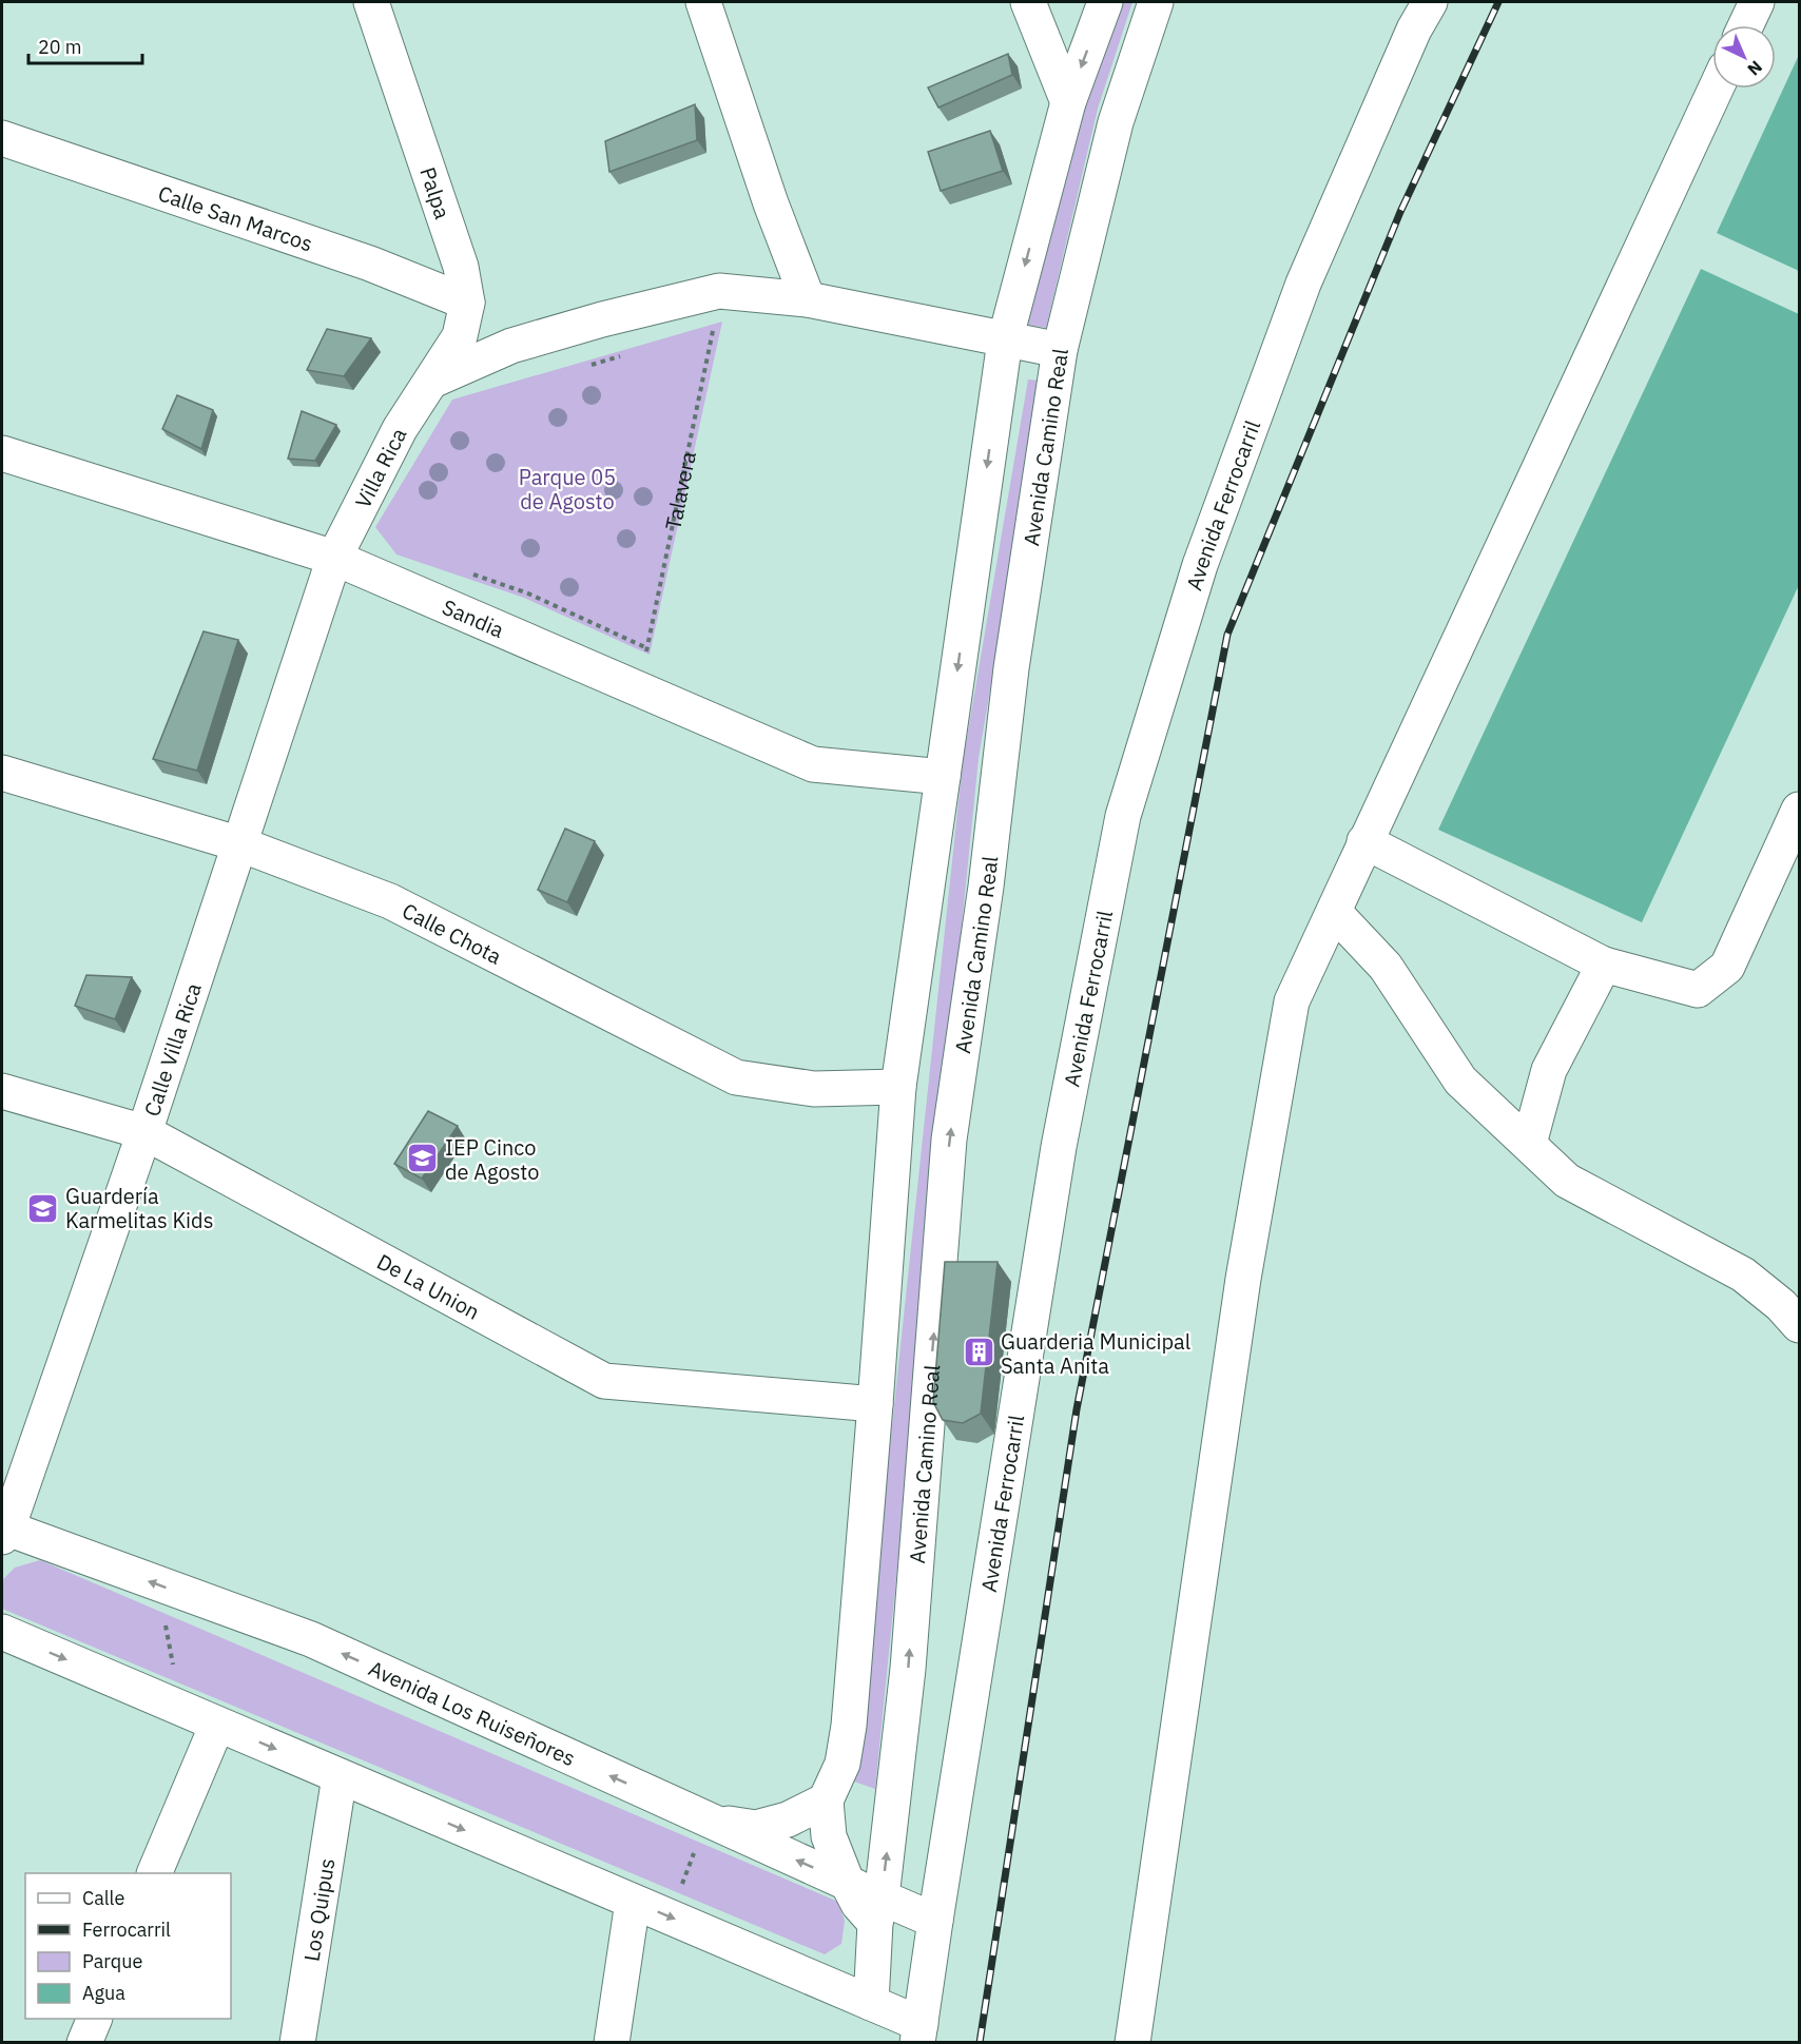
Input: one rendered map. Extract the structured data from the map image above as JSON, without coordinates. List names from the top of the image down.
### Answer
{
  "streets": {
    "street": [
      "Palpa",
      "Calle San Marcos",
      "Avenida Camino Real",
      "Villa Rica",
      "Avenida Ferrocarril",
      "Sandia",
      "Calle Chota",
      "Calle Villa Rica",
      "De La Union",
      "Avenida Los Ruiseñores",
      "Los Quipus"
    ],
    "path": ["Talavera"]
  },
  "crossings": [
    ["Palpa", "Calle San Marcos"],
    ["Palpa", "Villa Rica"],
    ["Villa Rica", "Sandia"],
    ["Villa Rica", "Calle Villa Rica"],
    ["Talavera", "Sandia"],
    ["Sandia", "Calle Villa Rica"],
    ["Calle Chota", "Calle Villa Rica"],
    ["Calle Villa Rica", "De La Union"],
    ["Calle Villa Rica", "Avenida Los Ruiseñores"]
  ],
  "parks": ["Parque 05 de Agosto"],
  "places": {
    "school or university": ["IEP Cinco de Agosto", "Guardería Karmelitas Kids"],
    "building": ["Guarderia Municipal Santa Anita"]
  },
  "legend": [
    "Calle",
    "Ferrocarril",
    "Parque",
    "Agua"
  ],
  "scale_bar": "20 m",
  "north": "bottom right"
}
